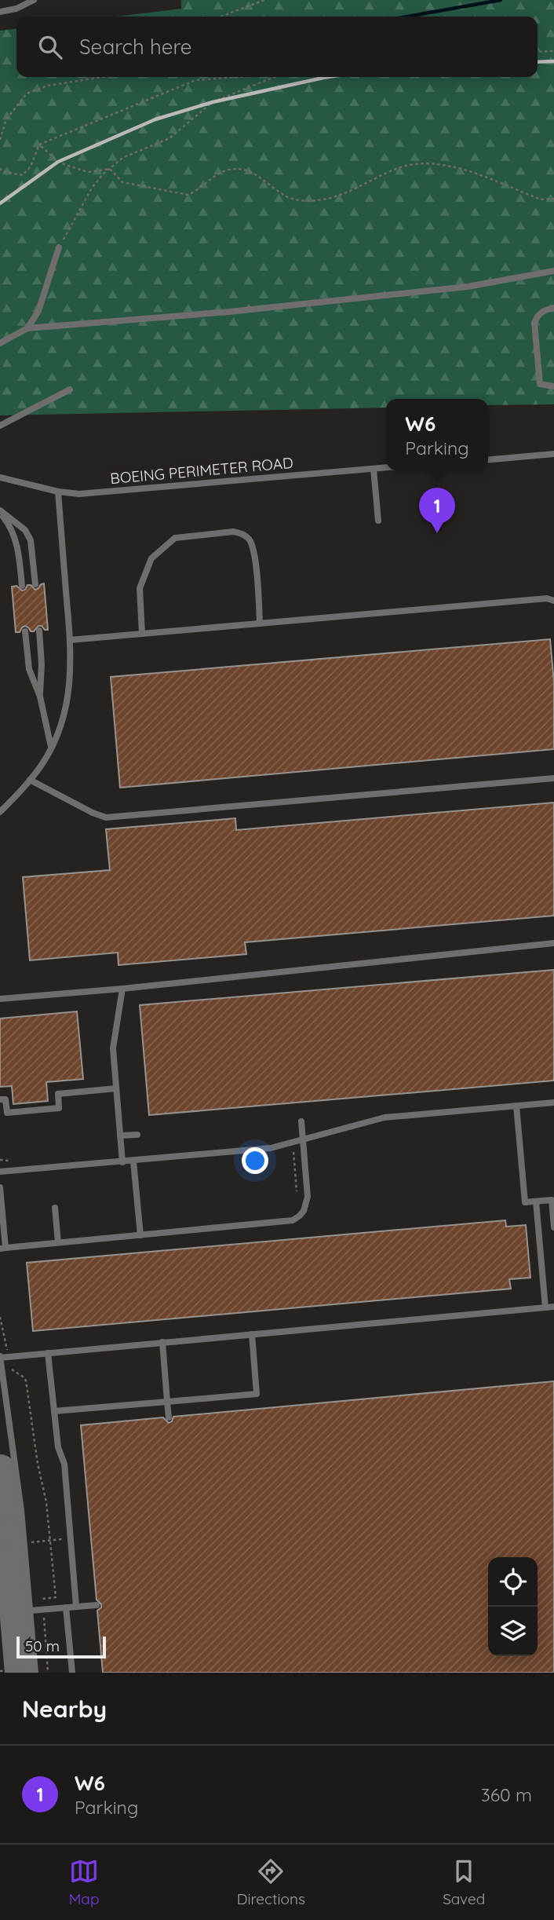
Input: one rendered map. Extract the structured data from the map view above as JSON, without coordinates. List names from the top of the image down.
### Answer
{
  "streets": {
    "lane": ["BOEING PERIMETER ROAD"]
  },
  "scale_bar": "50 m",
  "page": {
    "search": "Search here",
    "popup": ["W6", "Parking"],
    "pins": "1",
    "scale": "50 m",
    "heading": "Nearby",
    "list": [
      {
        "mark": "1",
        "name": "W6",
        "note": "Parking",
        "value": "360 m"
      }
    ],
    "nav": ["Map", "Directions", "Saved"]
  }
}
